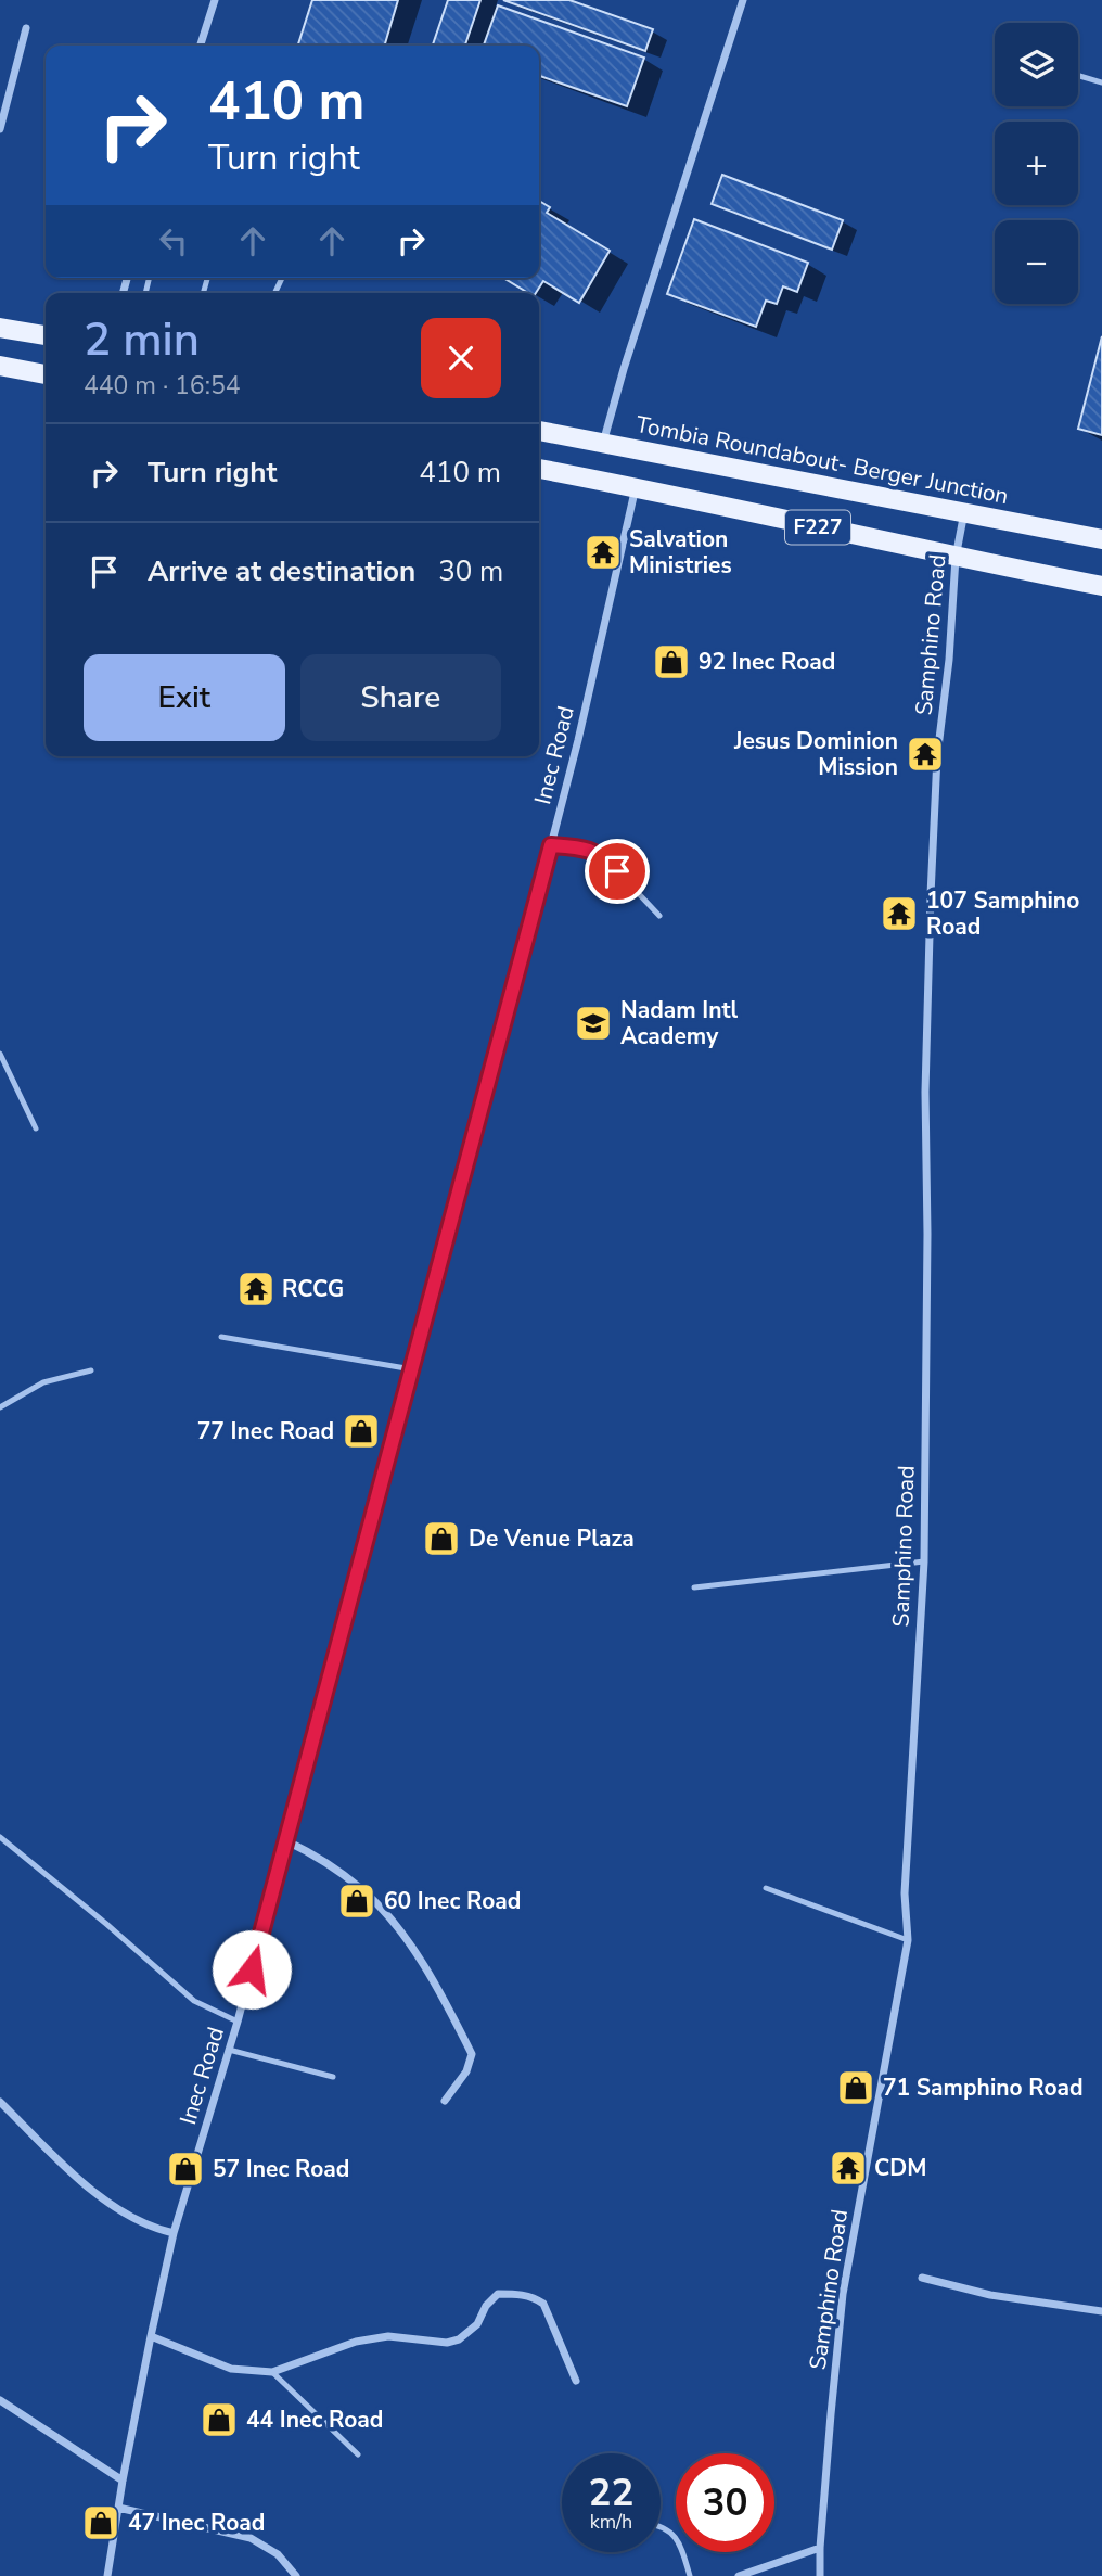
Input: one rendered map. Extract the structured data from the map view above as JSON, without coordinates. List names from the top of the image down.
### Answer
{
  "streets": {
    "main road": ["Tombia Roundabout- Berger Junction", "F227"],
    "street": ["Samphino Road", "Inec Road"]
  },
  "crossings": [
    ["Tombia Roundabout- Berger Junction", "Samphino Road"],
    ["F227", "Samphino Road"],
    ["F227", "Inec Road"]
  ],
  "places": {
    "temple": [
      "Salvation Ministries",
      "Jesus Dominion Mission",
      "107 Samphino Road",
      "RCCG",
      "CDM"
    ],
    "shop": [
      "92 Inec Road",
      "77 Inec Road",
      "De Venue Plaza",
      "60 Inec Road",
      "71 Samphino Road",
      "57 Inec Road",
      "44 Inec Road",
      "47 Inec Road"
    ],
    "school or university": ["Nadam Intl Academy"]
  },
  "page": {
    "map_buttons": ["+", "−"],
    "turn": ["410 m", "Turn right"],
    "heading": ["2 min", "440 m · 16:54"],
    "list": [
      {
        "name": "Turn right",
        "value": "410 m"
      },
      {
        "name": "Arrive at destination",
        "value": "30 m"
      }
    ],
    "buttons": ["Exit", "Share"],
    "speed": "22 km/h",
    "limit": "30"
  }
}
